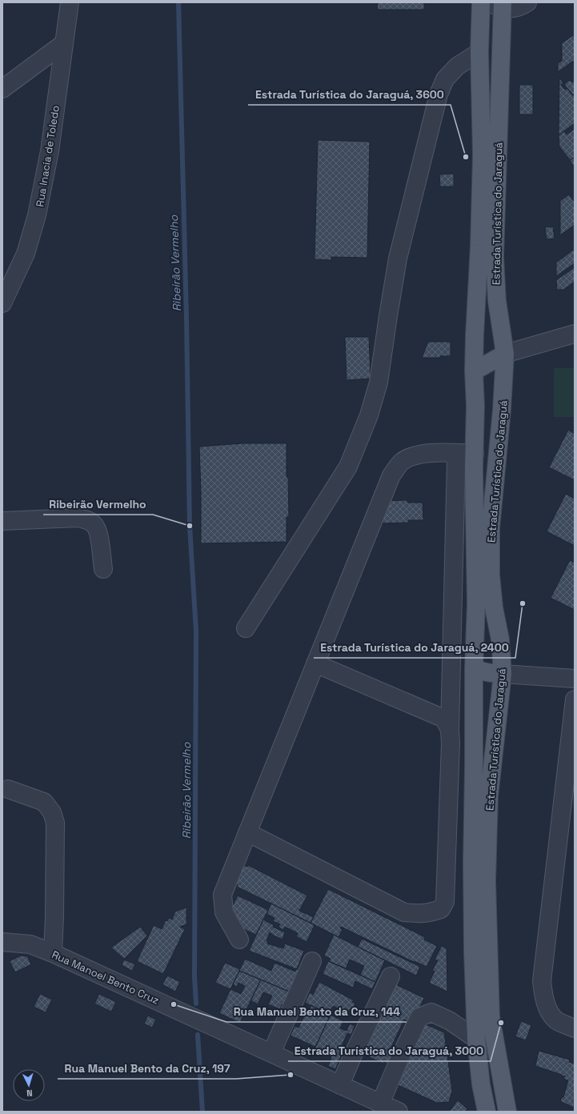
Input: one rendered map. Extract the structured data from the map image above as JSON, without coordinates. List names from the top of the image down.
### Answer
{
  "streets": {
    "main road": ["Estrada Turística do Jaraguá"],
    "street": ["Rua Inacia de Toledo", "Rua Manoel Bento Cruz"]
  },
  "water": ["Ribeirão Vermelho"],
  "places": [
    "Estrada Turística do Jaraguá, 3600",
    "Ribeirão Vermelho",
    "Estrada Turística do Jaraguá, 2400",
    "Rua Manuel Bento da Cruz, 144",
    "Estrada Turística do Jaraguá, 3000",
    "Rua Manuel Bento da Cruz, 197"
  ],
  "north": "bottom"
}
